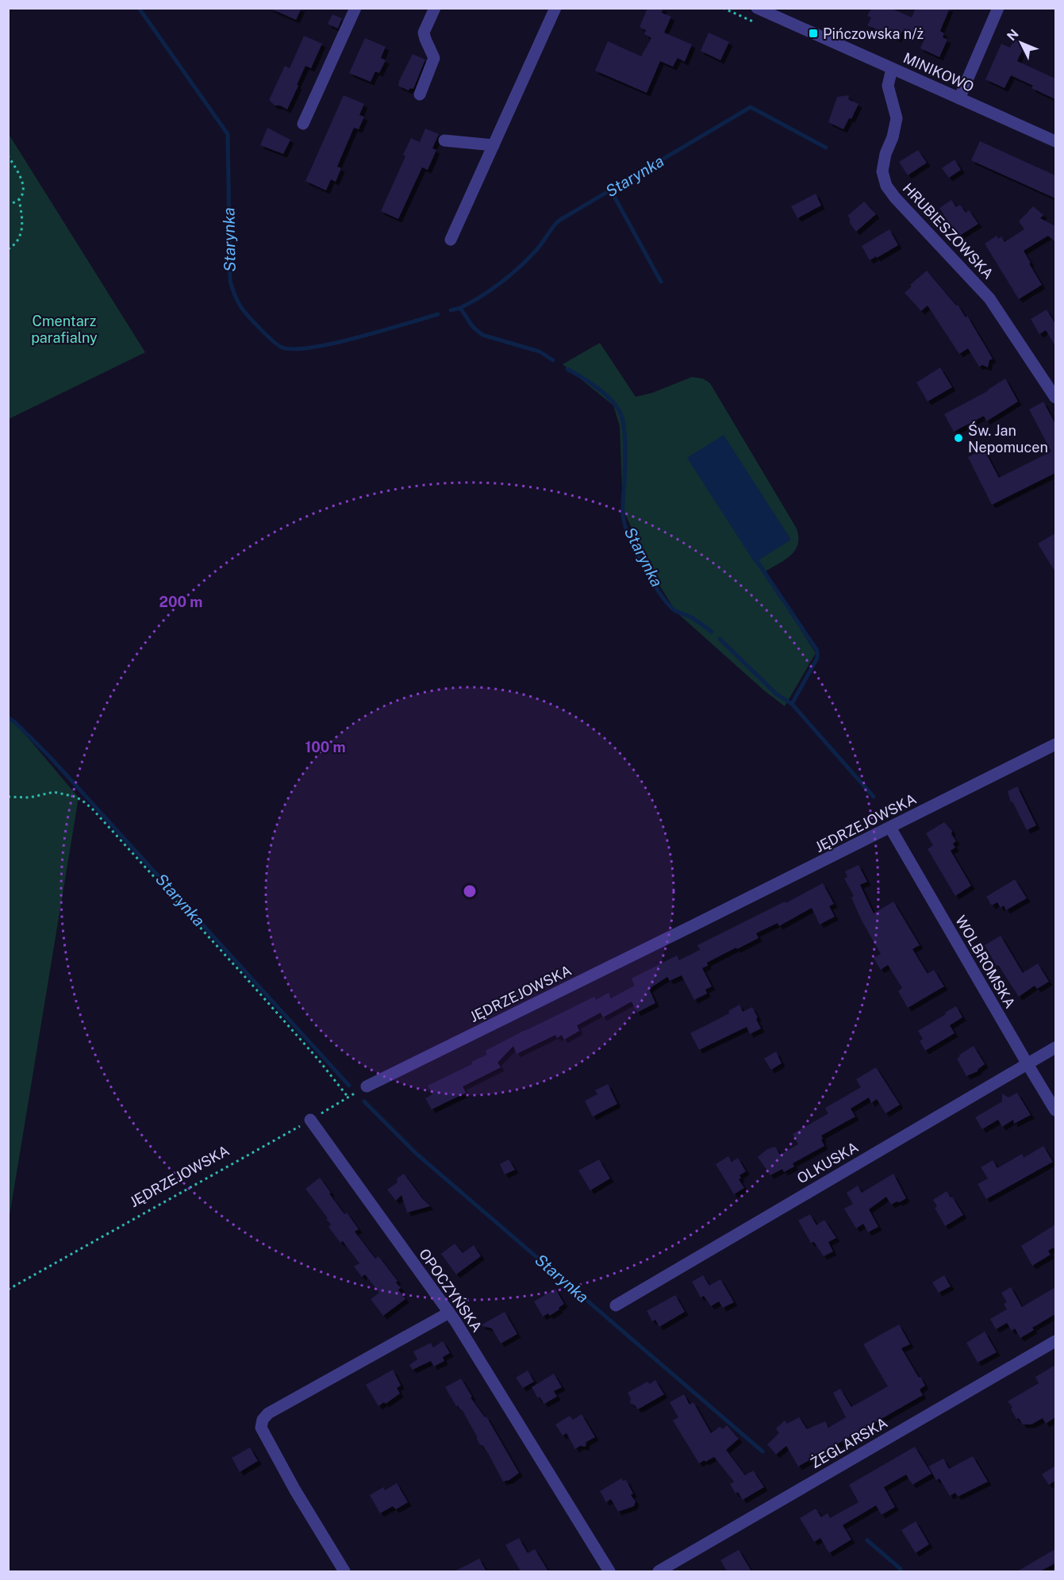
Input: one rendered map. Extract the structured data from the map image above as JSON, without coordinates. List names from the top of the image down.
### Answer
{
  "streets": {
    "street": [
      "MINIKOWO",
      "HRUBIESZOWSKA",
      "JĘDRZEJOWSKA",
      "WOLBROMSKA",
      "OLKUSKA",
      "OPOCZYŃSKA",
      "ŻEGLARSKA"
    ]
  },
  "crossings": [
    ["MINIKOWO", "HRUBIESZOWSKA"],
    ["JĘDRZEJOWSKA", "WOLBROMSKA"],
    ["JĘDRZEJOWSKA", "OPOCZYŃSKA"],
    ["WOLBROMSKA", "OLKUSKA"]
  ],
  "water": ["Starynka"],
  "parks": ["Cmentarz parafialny"],
  "places": {
    "transit": ["Pińczowska n/ż"],
    "other": ["Św. Jan Nepomucen"]
  },
  "north": "top left",
  "rings": ["200 m", "100 m"]
}
